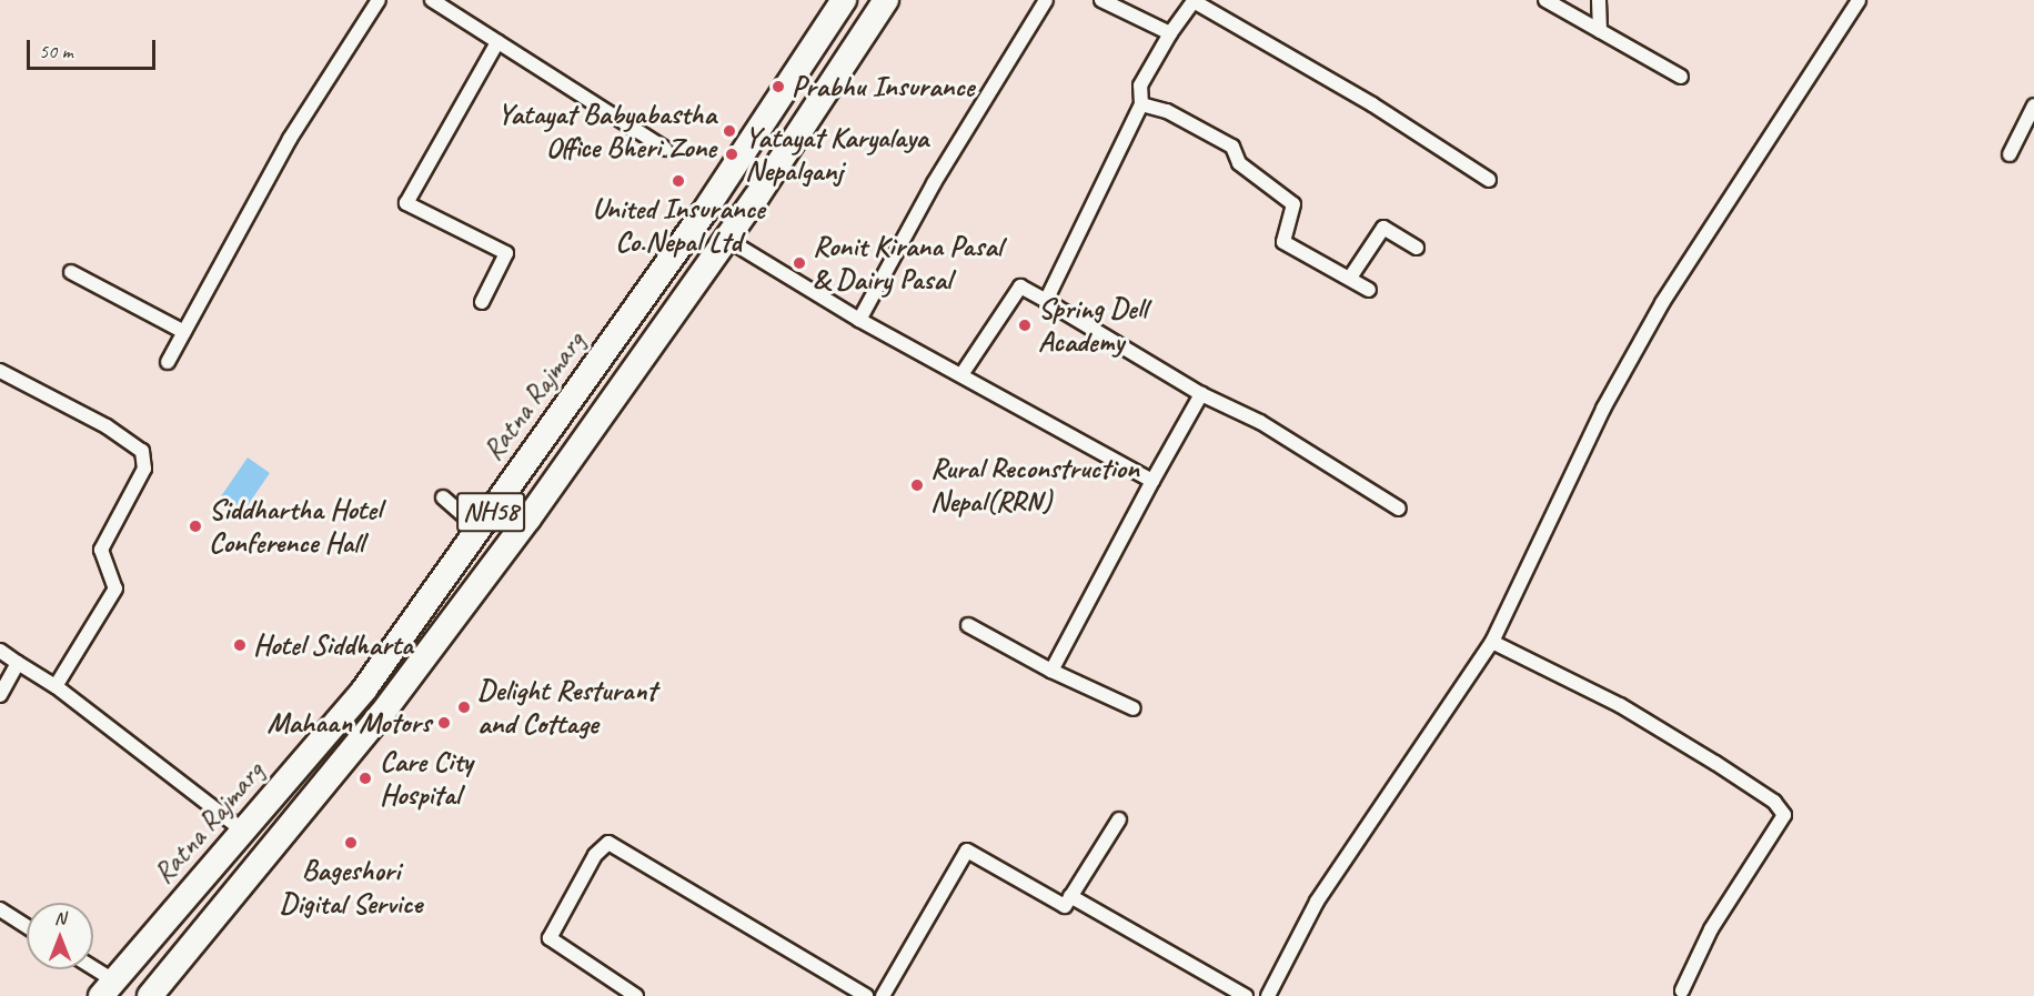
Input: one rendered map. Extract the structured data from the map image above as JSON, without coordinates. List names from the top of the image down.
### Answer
{
  "streets": {
    "highway": ["Ratna Rajmarg", "NH58"]
  },
  "places": [
    "Prabhu Insurance",
    "Yatayat Babyabastha Office Bheri Zone",
    "Yatayat Karyalaya Nepalganj",
    "United Insurance Co.Nepal Ltd",
    "Ronit Kirana Pasal & Dairy Pasal",
    "Spring Dell Academy",
    "Rural Reconstruction Nepal(RRN)",
    "Siddhartha Hotel Conference Hall",
    "Hotel Siddharta",
    "Delight Resturant and Cottage",
    "Mahaan Motors",
    "Care City Hospital",
    "Bageshori Digital Service"
  ],
  "scale_bar": "50 m",
  "north": "top"
}
